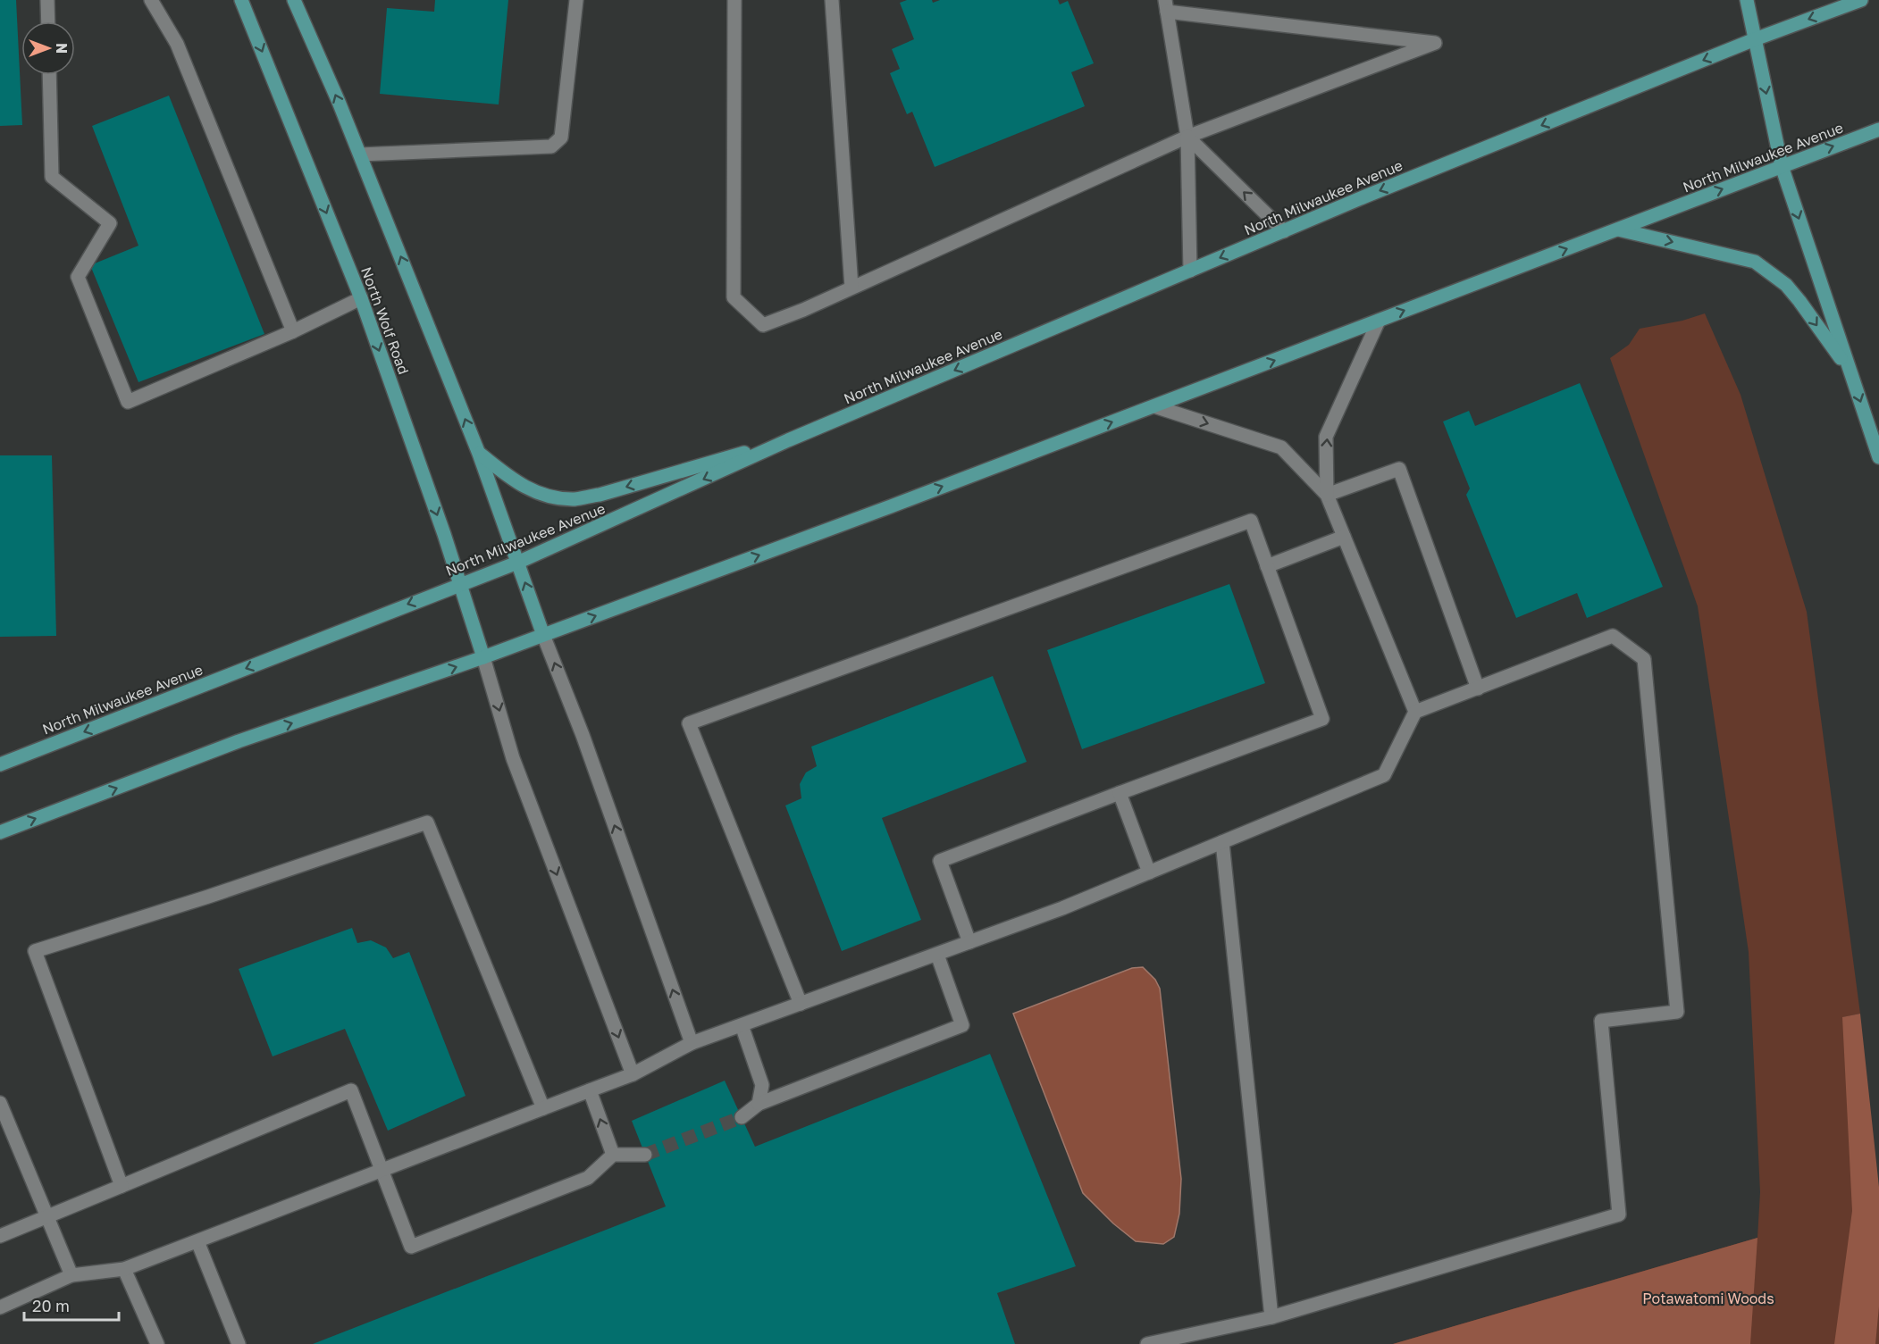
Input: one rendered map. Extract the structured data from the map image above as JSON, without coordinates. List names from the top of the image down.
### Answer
{
  "streets": {
    "main road": ["North Milwaukee Avenue", "North Wolf Road"]
  },
  "crossings": [
    ["North Milwaukee Avenue", "North Wolf Road"]
  ],
  "parks": ["Potawatomi Woods"],
  "scale_bar": "20 m",
  "north": "right"
}
